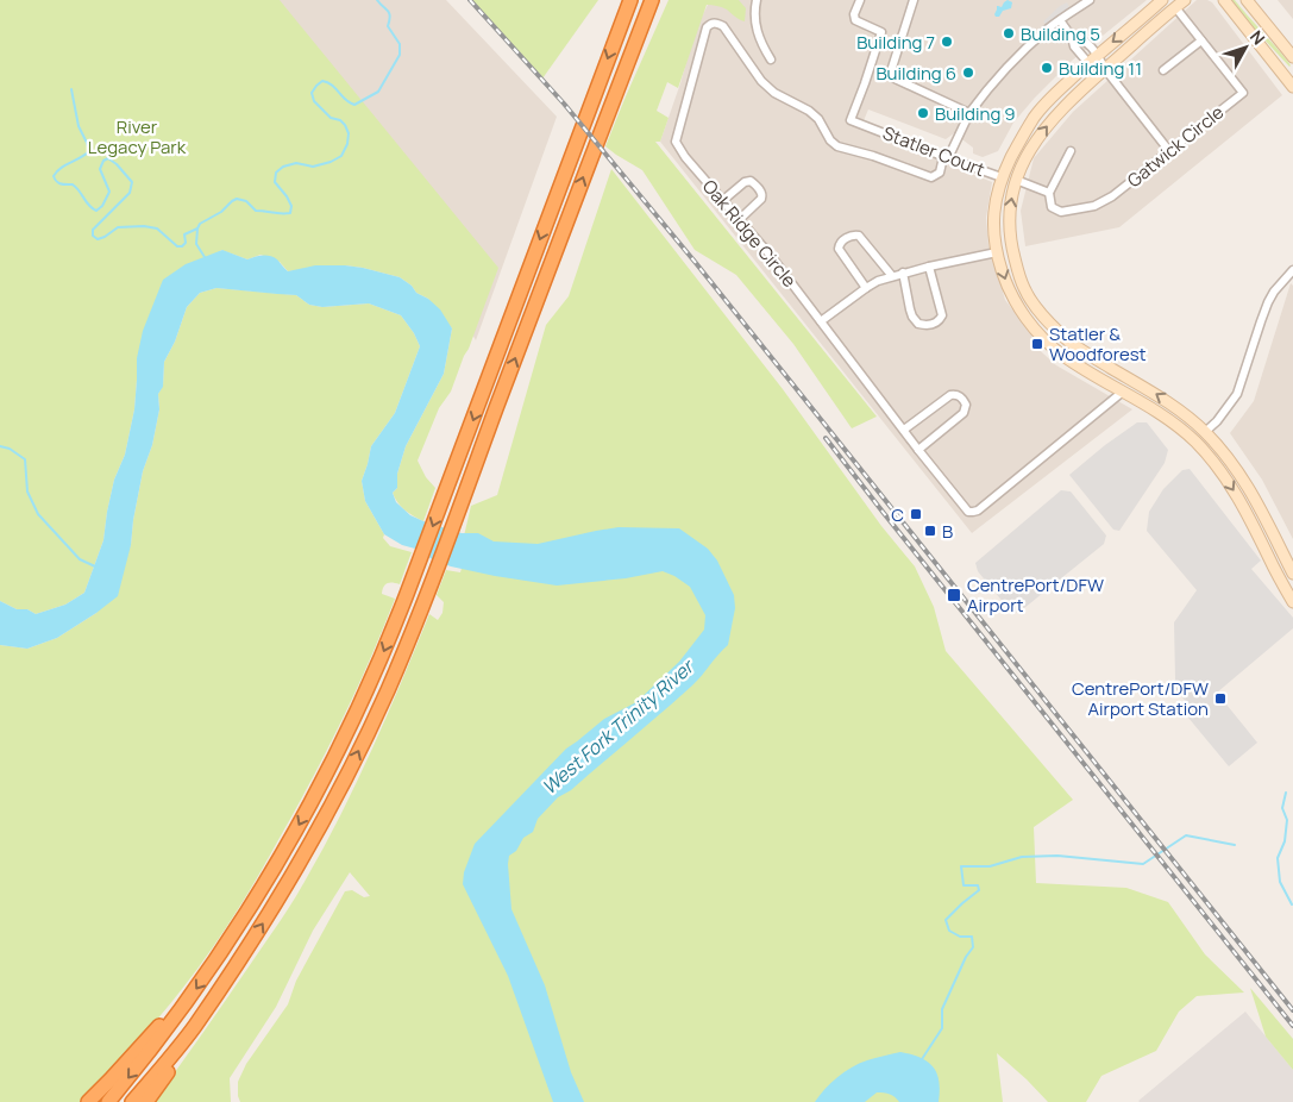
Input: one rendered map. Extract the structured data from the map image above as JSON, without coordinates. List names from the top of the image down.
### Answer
{
  "streets": {
    "street": ["Gatwick Circle", "Statler Court", "Oak Ridge Circle"]
  },
  "crossings": [
    ["Gatwick Circle", "Statler Court"],
    ["Statler Court", "Oak Ridge Circle"]
  ],
  "water": ["West Fork Trinity River"],
  "parks": ["River Legacy Park"],
  "places": {
    "other": [
      "Building 5",
      "Building 7",
      "Building 11",
      "Building 6",
      "Building 9"
    ],
    "transit": [
      "Statler & Woodforest",
      "C",
      "B",
      "CentrePort/DFW Airport",
      "CentrePort/DFW Airport Station"
    ]
  },
  "north": "top right"
}
